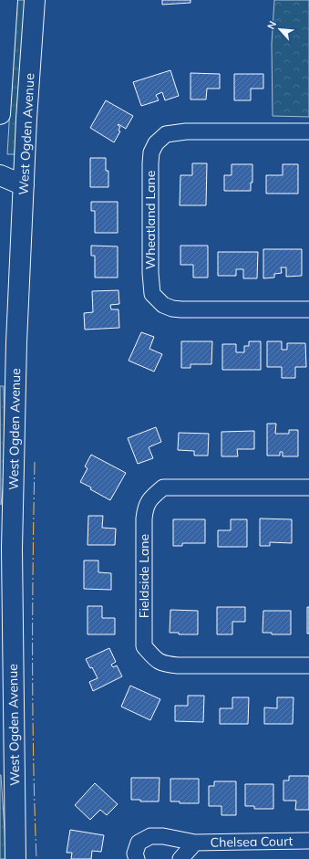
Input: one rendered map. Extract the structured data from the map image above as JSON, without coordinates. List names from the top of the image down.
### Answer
{
  "streets": {
    "main road": ["West Ogden Avenue"],
    "street": ["Wheatland Lane", "Fieldside Lane", "Chelsea Court"]
  },
  "north": "top left"
}
